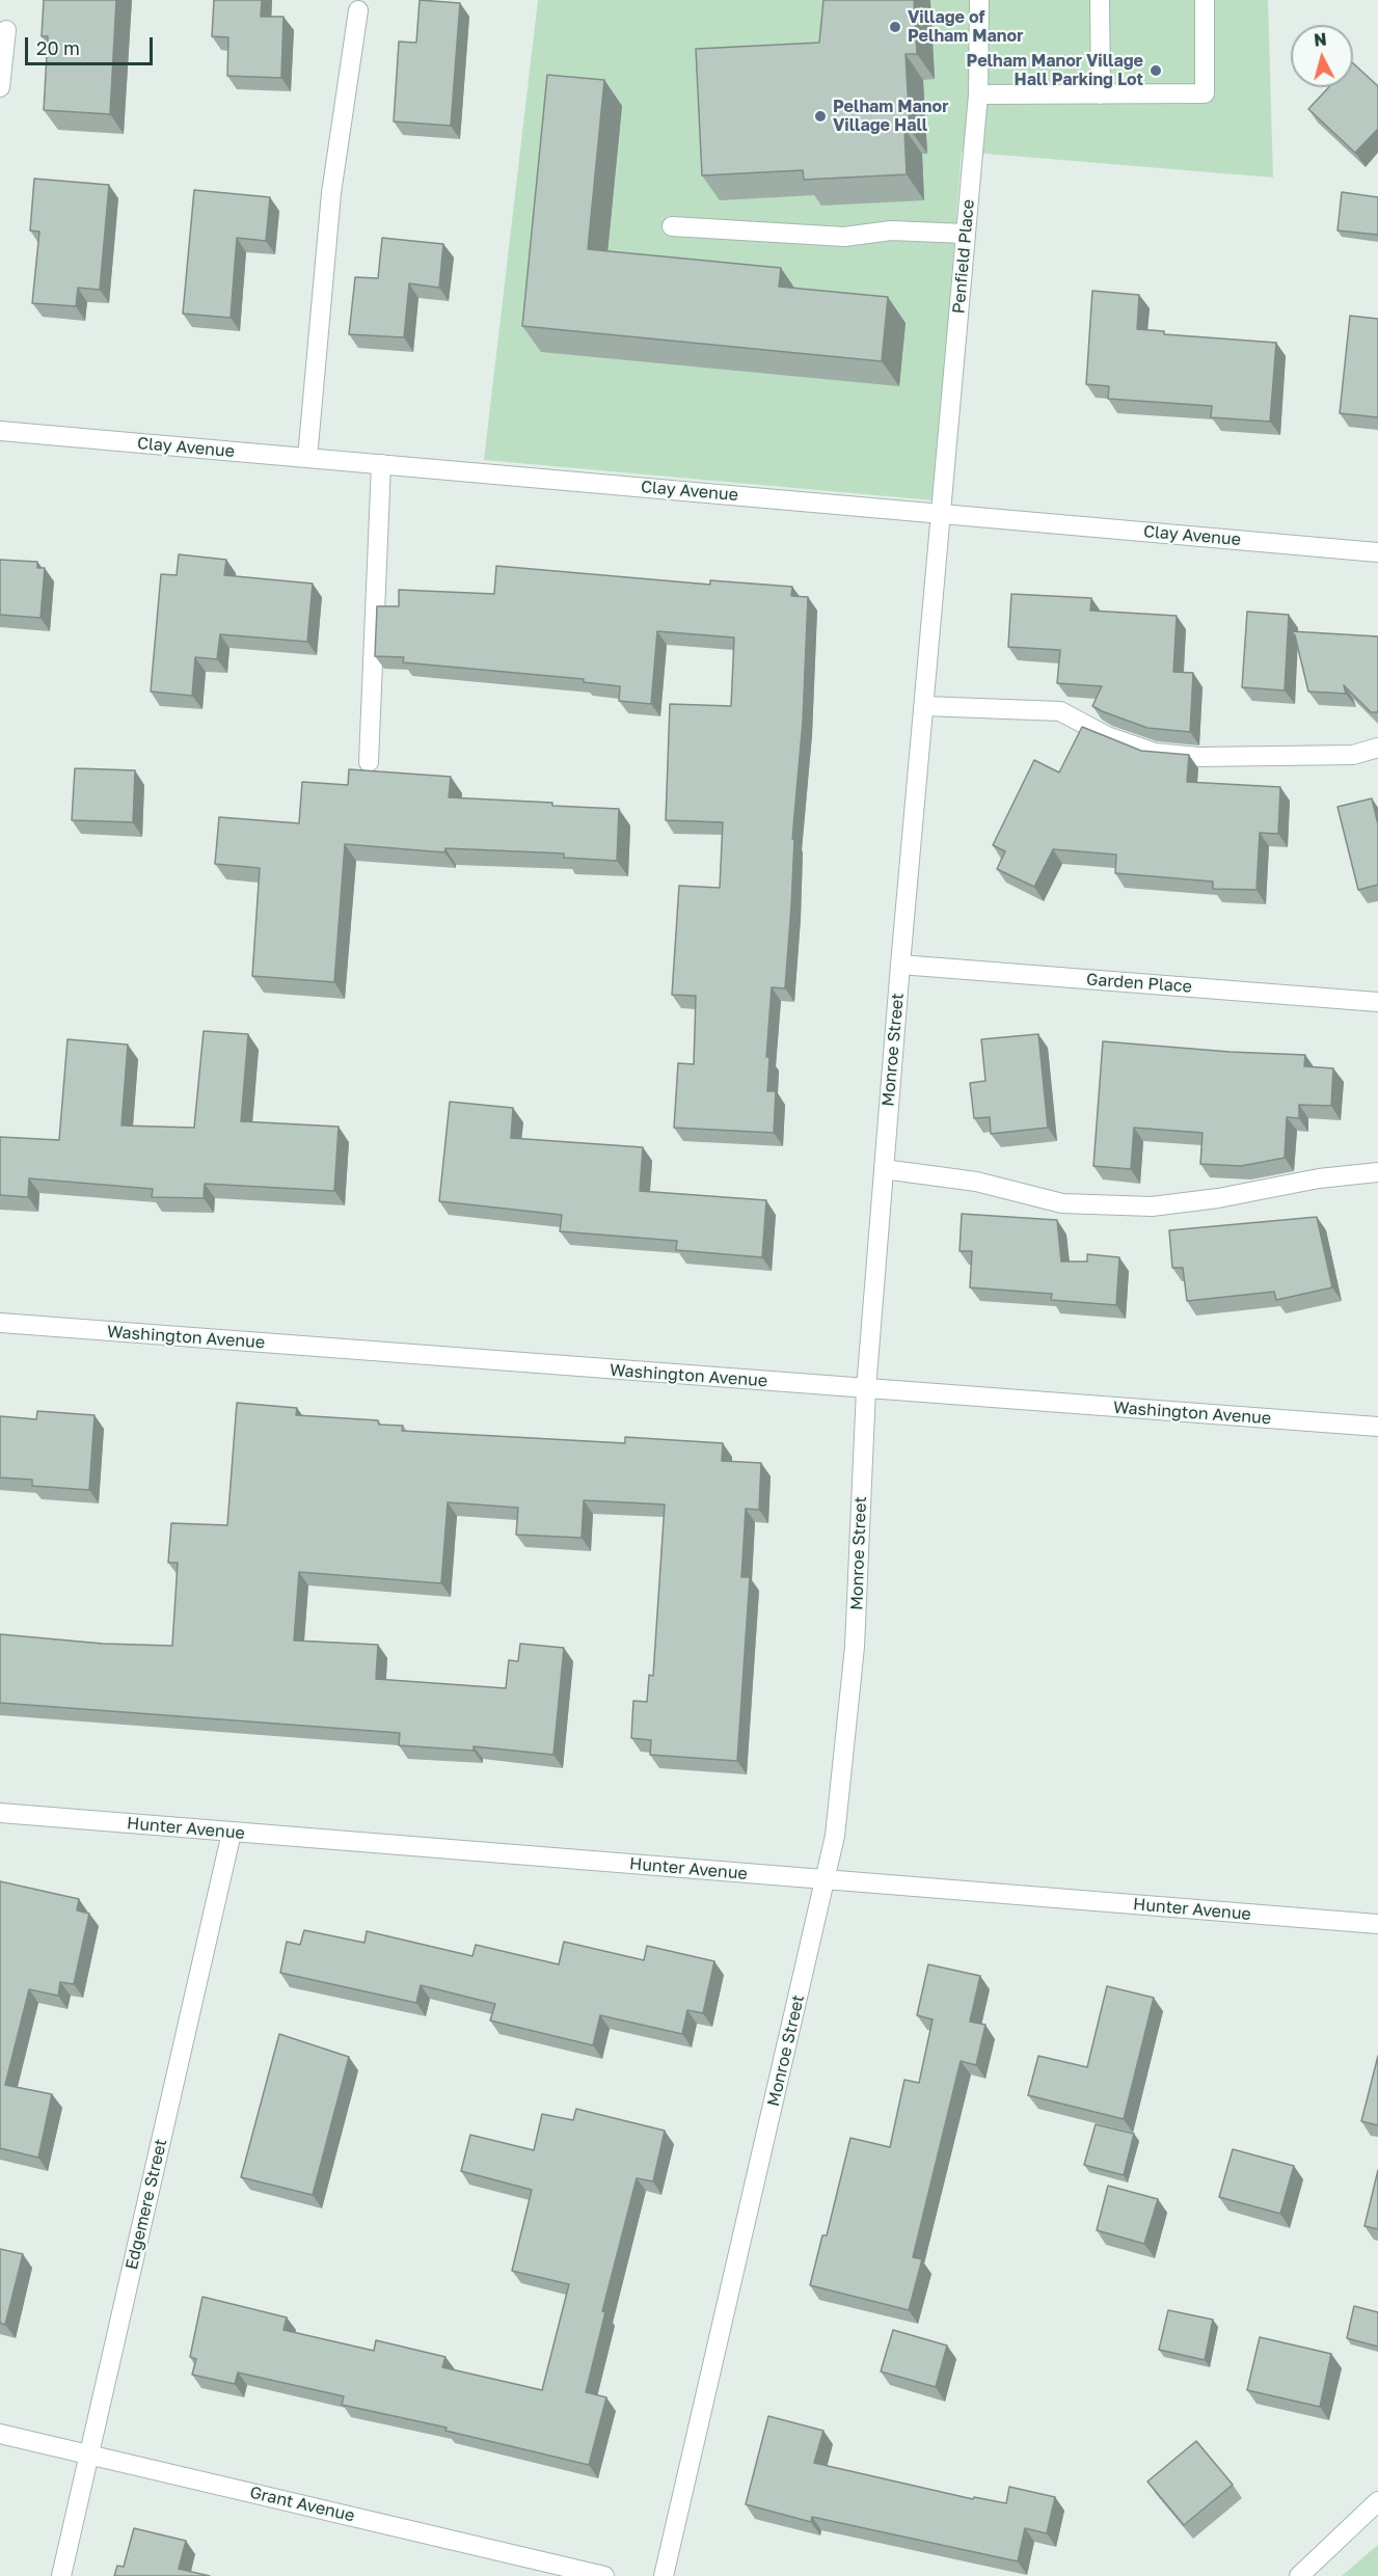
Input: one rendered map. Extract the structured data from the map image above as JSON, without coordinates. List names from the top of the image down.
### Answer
{
  "streets": {
    "street": [
      "Penfield Place",
      "Clay Avenue",
      "Garden Place",
      "Monroe Street",
      "Washington Avenue",
      "Hunter Avenue",
      "Edgemere Street",
      "Grant Avenue"
    ]
  },
  "crossings": [
    ["Penfield Place", "Clay Avenue"],
    ["Penfield Place", "Monroe Street"],
    ["Clay Avenue", "Monroe Street"],
    ["Garden Place", "Monroe Street"],
    ["Monroe Street", "Washington Avenue"],
    ["Monroe Street", "Hunter Avenue"],
    ["Hunter Avenue", "Edgemere Street"],
    ["Edgemere Street", "Grant Avenue"]
  ],
  "places": ["Village of Pelham Manor", "Pelham Manor Village Hall Parking Lot", "Pelham Manor Village Hall"],
  "scale_bar": "20 m",
  "north": "top"
}
